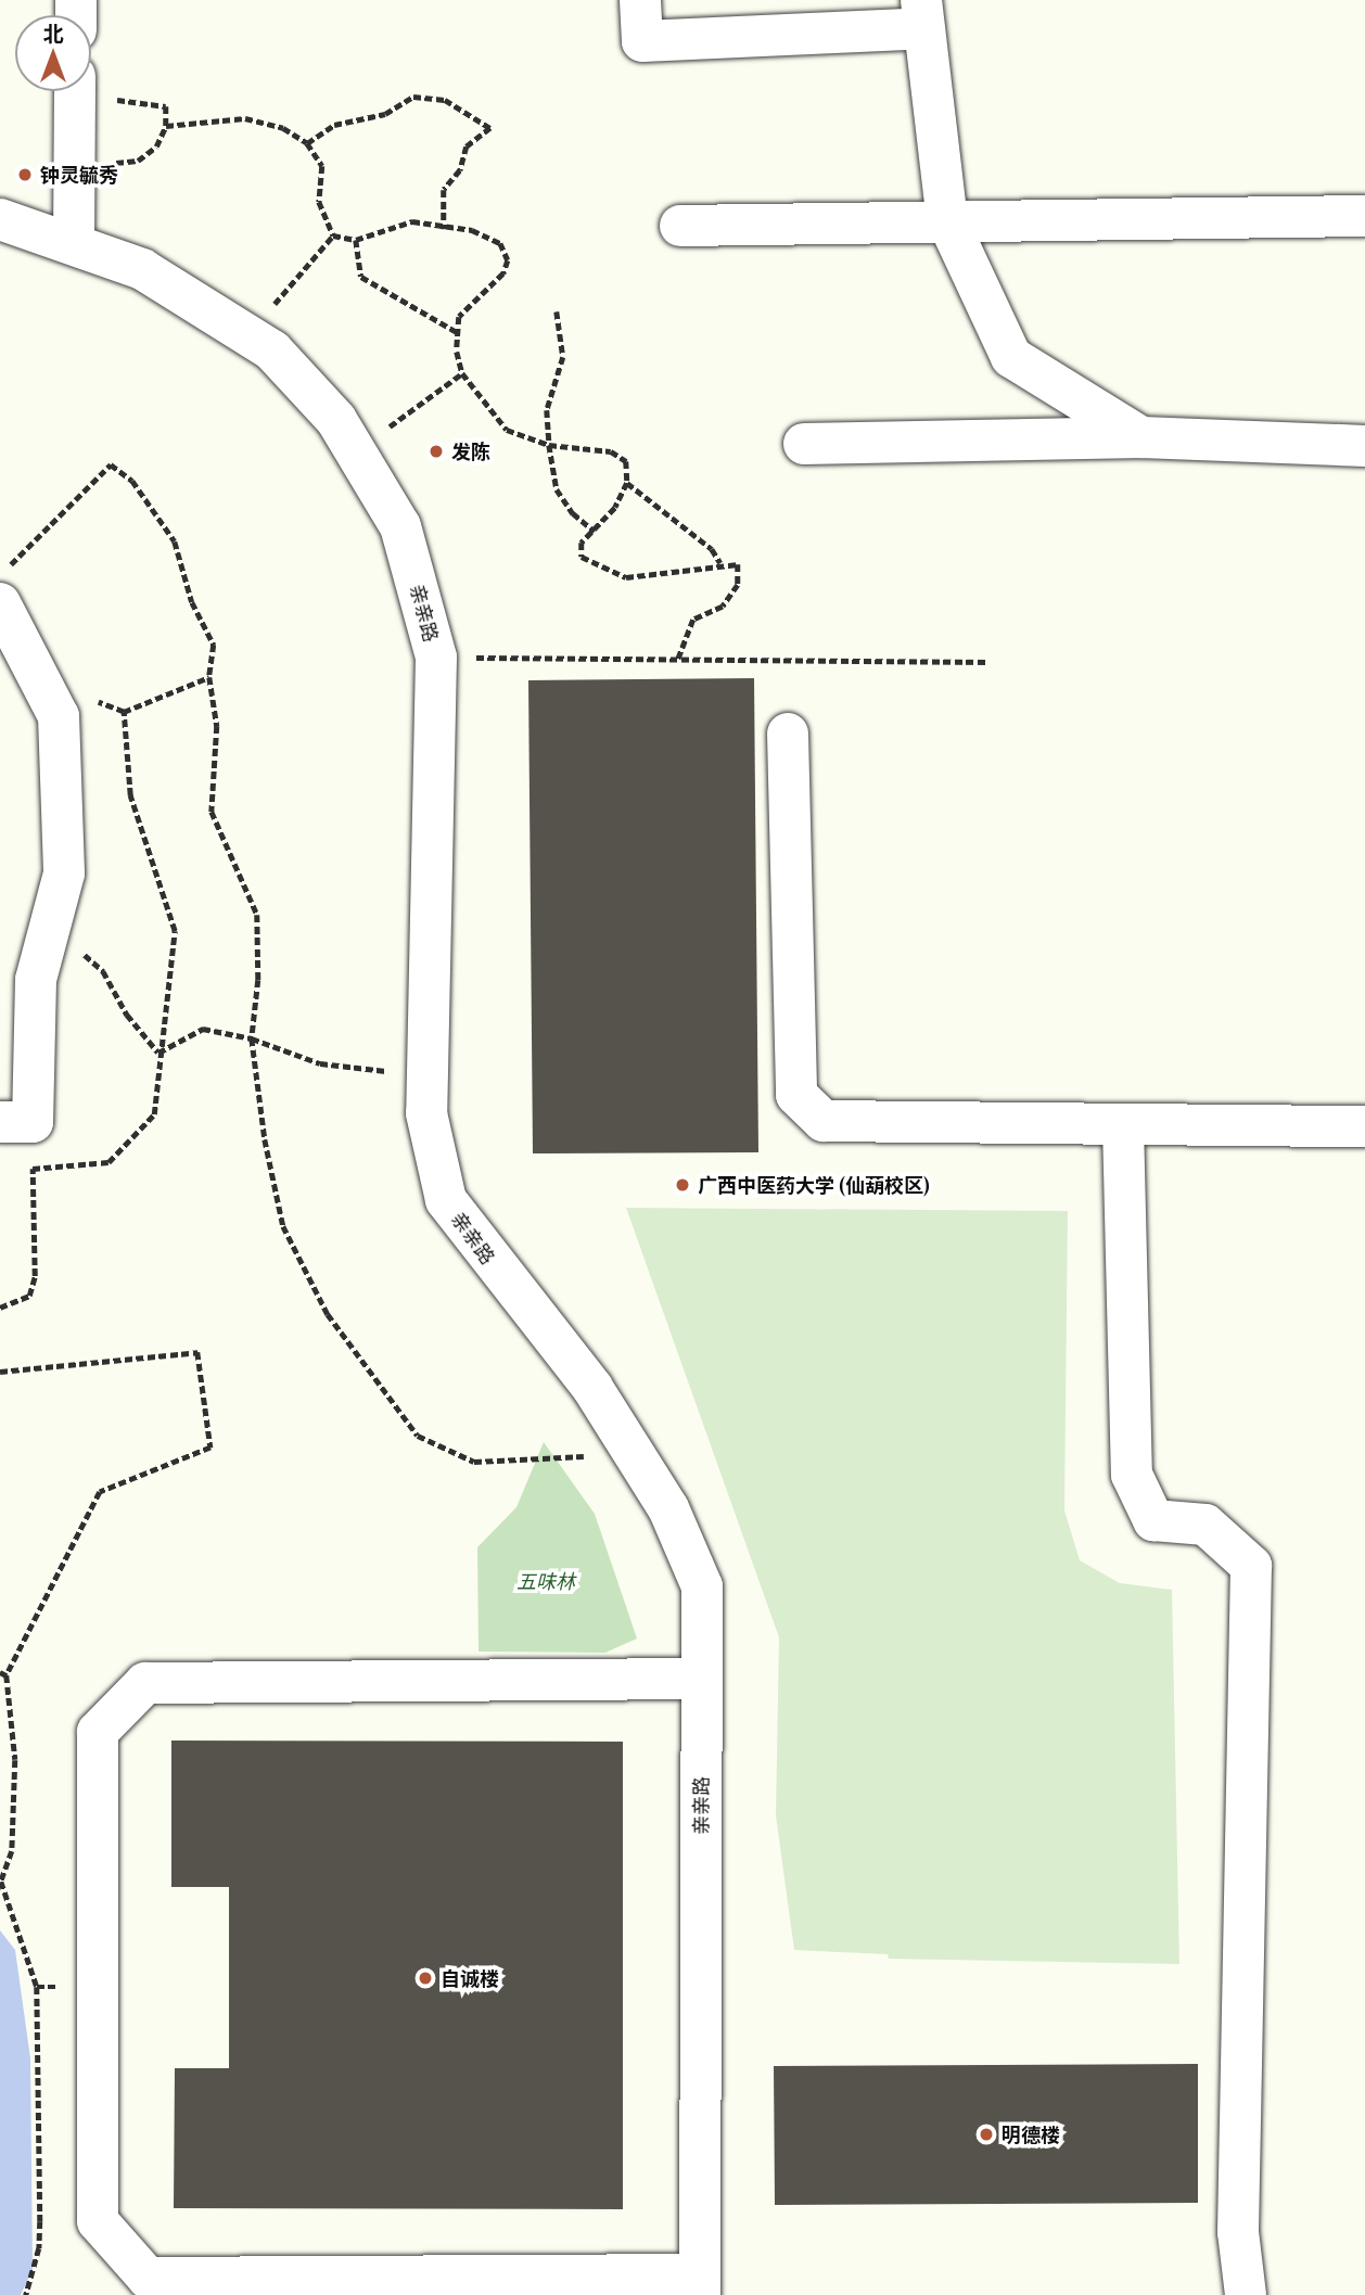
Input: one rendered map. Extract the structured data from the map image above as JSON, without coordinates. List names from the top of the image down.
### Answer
{
  "streets": {
    "street": ["亲亲路"]
  },
  "parks": ["五味林"],
  "places": [
    "钟灵毓秀",
    "发陈",
    "广西中医药大学 (仙葫校区)",
    "自诚楼",
    "明德楼"
  ],
  "north": "top"
}
